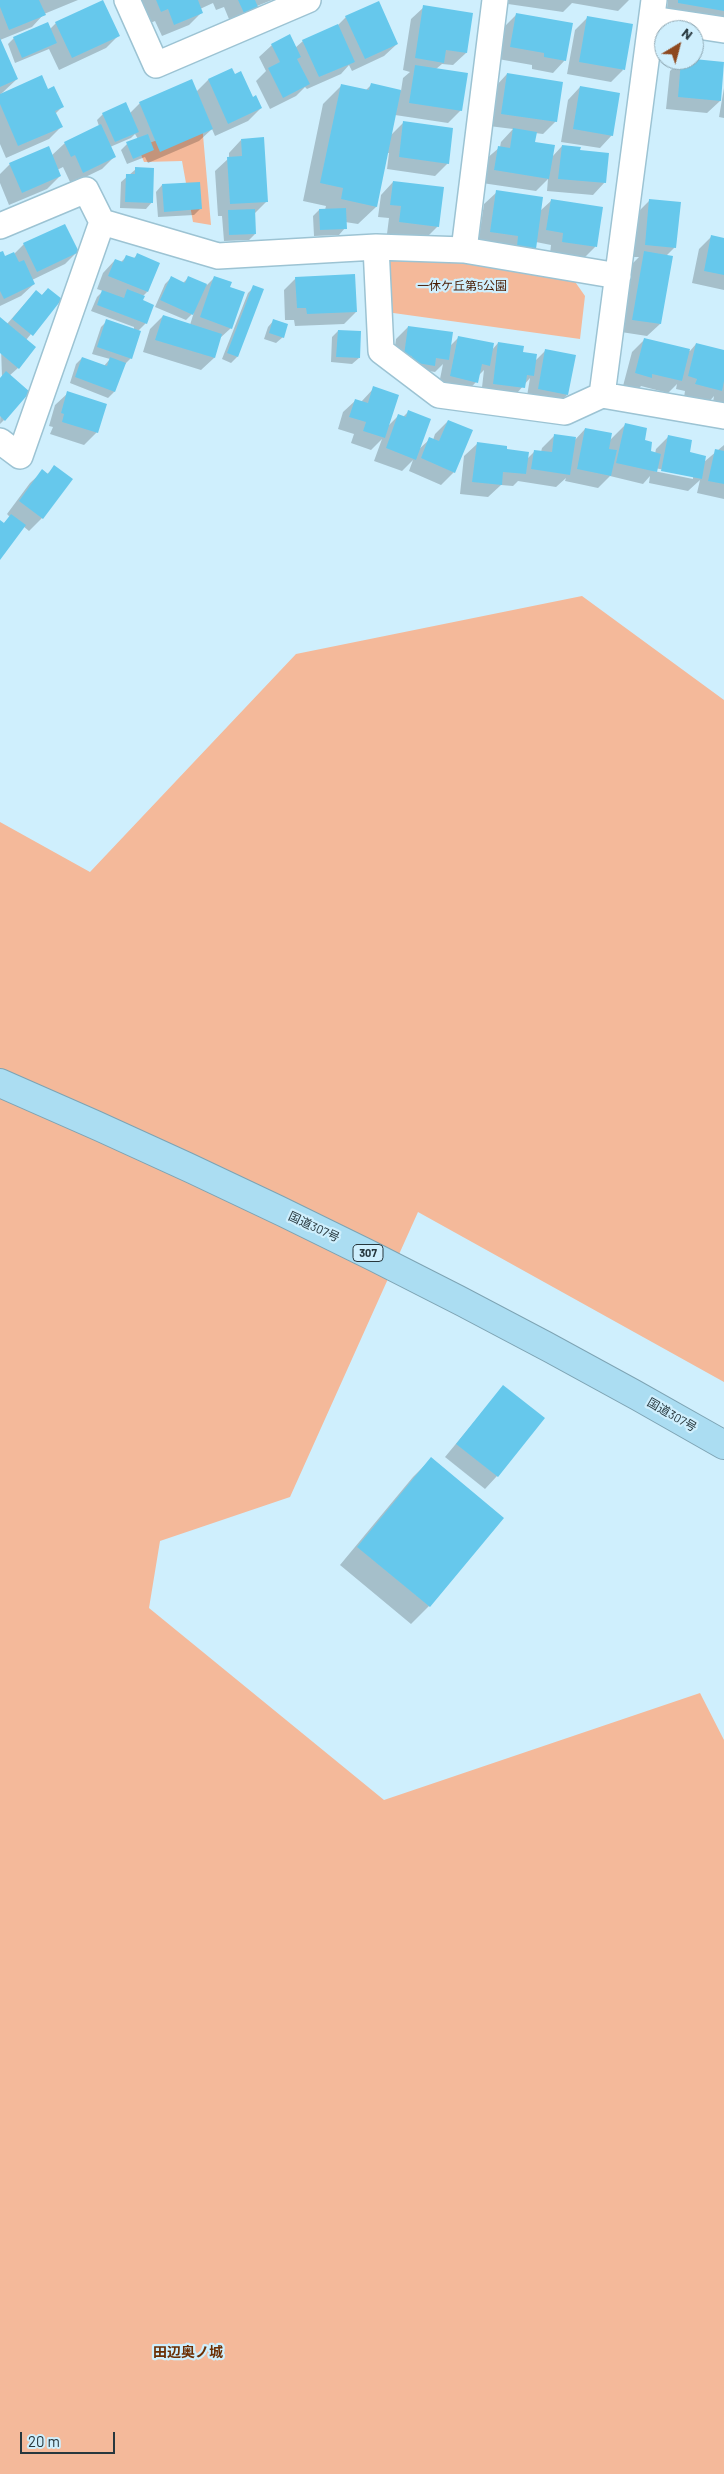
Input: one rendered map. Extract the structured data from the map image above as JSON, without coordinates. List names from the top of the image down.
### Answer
{
  "streets": {
    "highway": ["国道307号", "307"]
  },
  "districts": ["田辺奥ノ城"],
  "parks": ["一休ケ丘第5公園"],
  "scale_bar": "20 m",
  "north": "top right"
}
